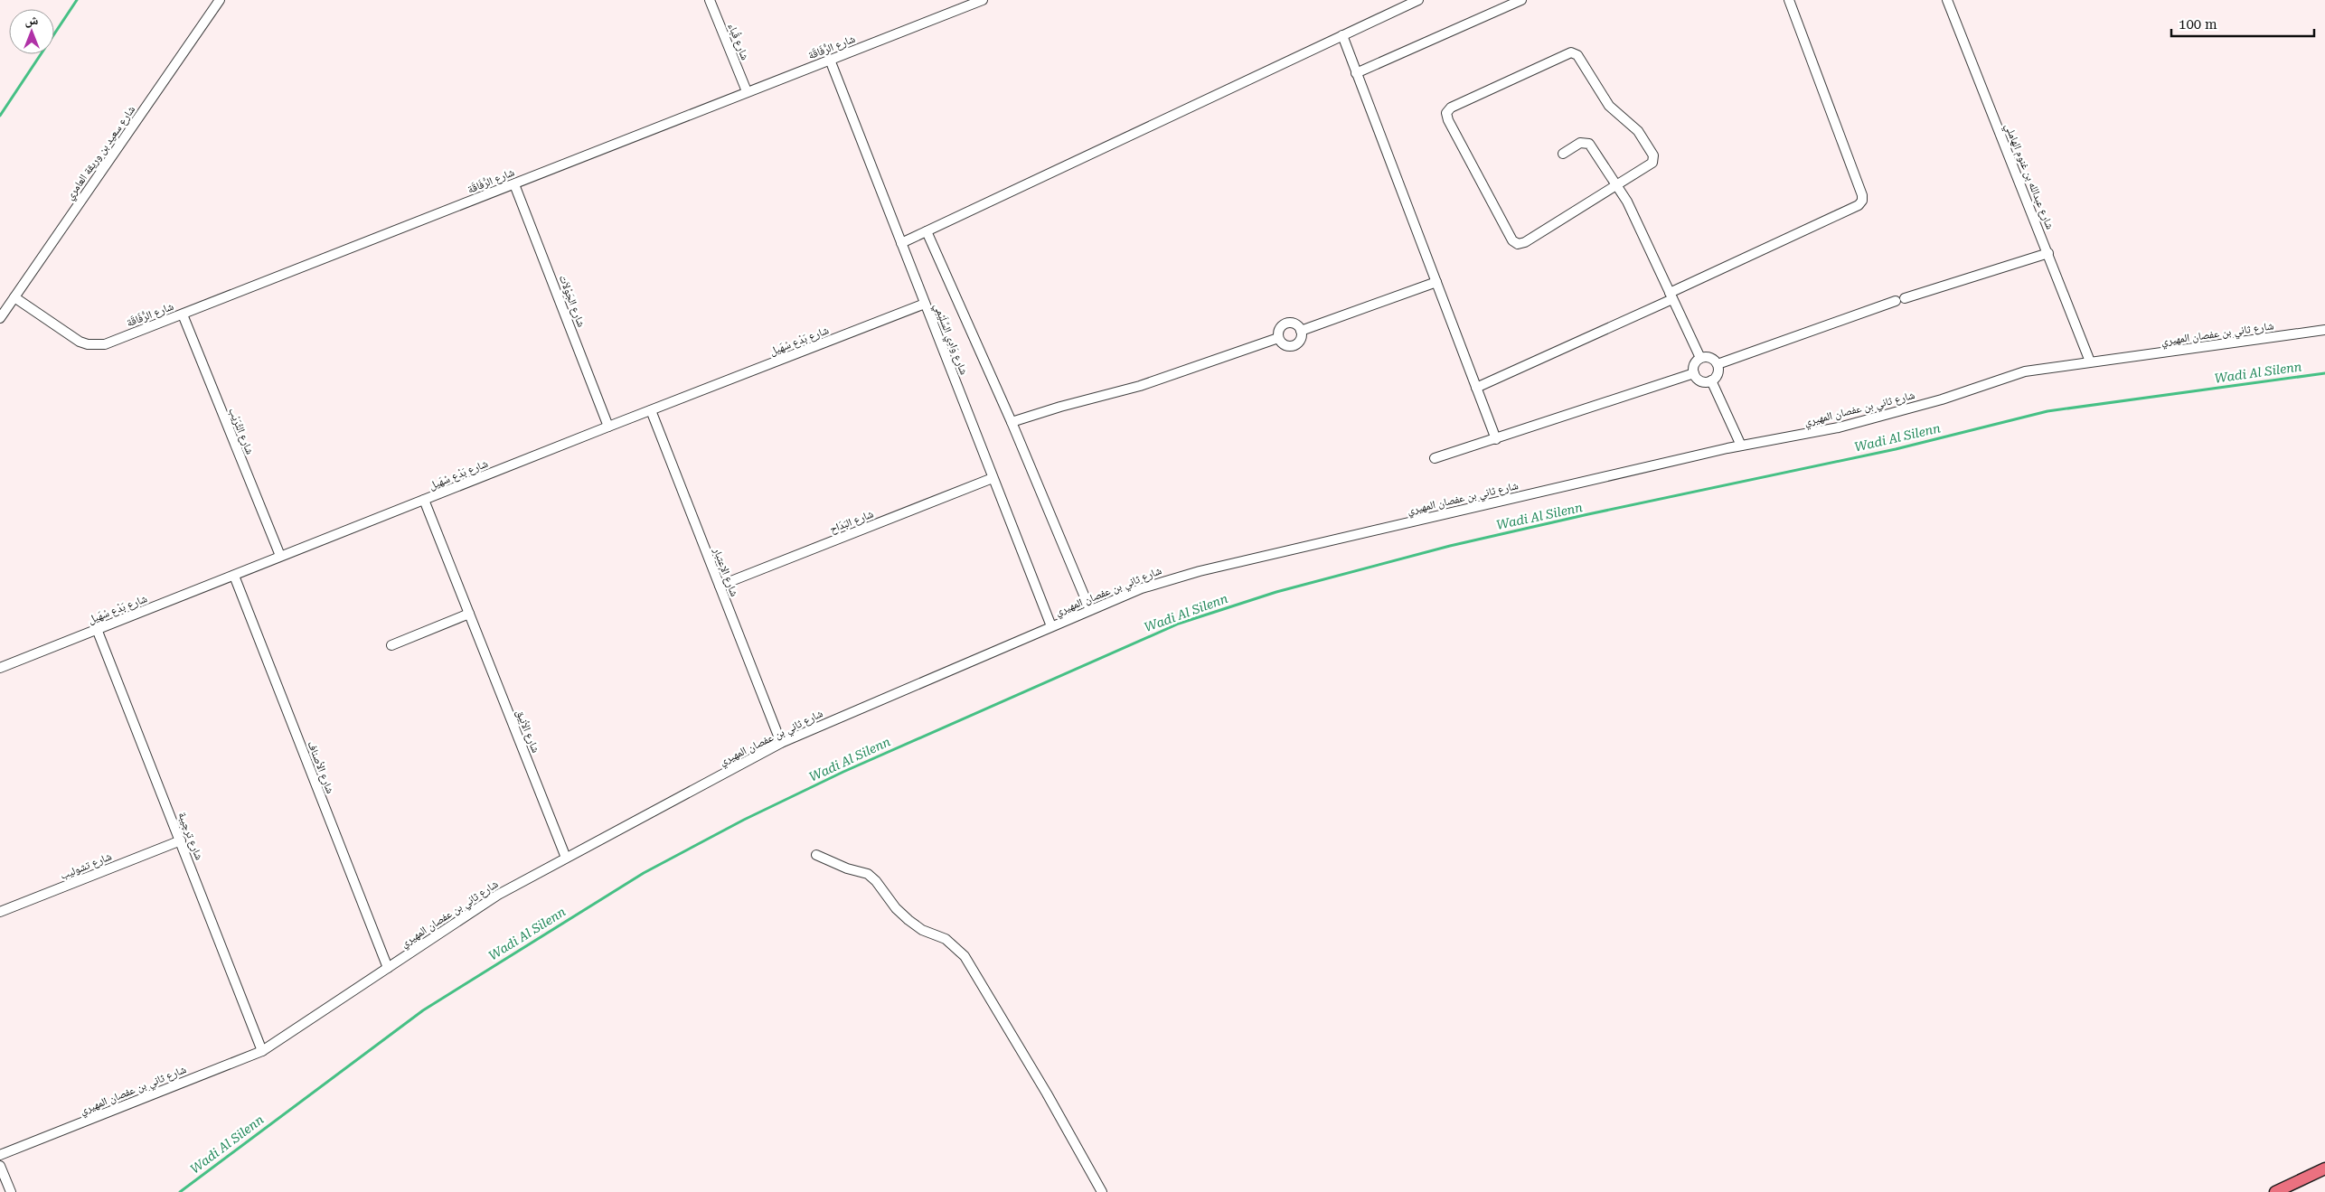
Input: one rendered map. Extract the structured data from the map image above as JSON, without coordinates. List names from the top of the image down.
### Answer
{
  "streets": {
    "street": [
      "شارع قُباء",
      "شارع الرُّفَاقَة",
      "شارع سعيد بن وريقة العامري",
      "شارع عبدالله بن غنوم الهاملي",
      "شارع الجَوْلاَت",
      "شارع ثاني بن عفصان المهيري",
      "شارع وَادِي السِّلَيْمِي",
      "شارع بَدْع سْهَيل",
      "شارع الثُرَيْب",
      "شارع البَدَاح",
      "شارع الإعتبار",
      "شارع الأنِيق",
      "شارع الأصناف",
      "شارع ترچيبة",
      "شارع تشوليب"
    ]
  },
  "crossings": [
    ["شارع قُباء", "شارع الرُّفَاقَة"],
    ["شارع الرُّفَاقَة", "شارع سعيد بن وريقة العامري"],
    ["شارع الرُّفَاقَة", "شارع الجَوْلاَت"],
    ["شارع الرُّفَاقَة", "شارع وَادِي السِّلَيْمِي"],
    ["شارع الرُّفَاقَة", "شارع الثُرَيْب"],
    ["شارع عبدالله بن غنوم الهاملي", "شارع ثاني بن عفصان المهيري"],
    ["شارع الجَوْلاَت", "شارع بَدْع سْهَيل"],
    ["شارع ثاني بن عفصان المهيري", "شارع وَادِي السِّلَيْمِي"],
    ["شارع ثاني بن عفصان المهيري", "شارع الإعتبار"],
    ["شارع ثاني بن عفصان المهيري", "شارع الأنِيق"],
    ["شارع ثاني بن عفصان المهيري", "شارع الأصناف"],
    ["شارع ثاني بن عفصان المهيري", "شارع ترچيبة"],
    ["شارع وَادِي السِّلَيْمِي", "شارع بَدْع سْهَيل"],
    ["شارع وَادِي السِّلَيْمِي", "شارع البَدَاح"],
    ["شارع بَدْع سْهَيل", "شارع الثُرَيْب"],
    ["شارع بَدْع سْهَيل", "شارع الإعتبار"],
    ["شارع بَدْع سْهَيل", "شارع الأنِيق"],
    ["شارع بَدْع سْهَيل", "شارع الأصناف"],
    ["شارع بَدْع سْهَيل", "شارع ترچيبة"],
    ["شارع البَدَاح", "شارع الإعتبار"],
    ["شارع ترچيبة", "شارع تشوليب"]
  ],
  "water": ["Wadi Al Silenn"],
  "scale_bar": "100 m",
  "north": "top"
}
